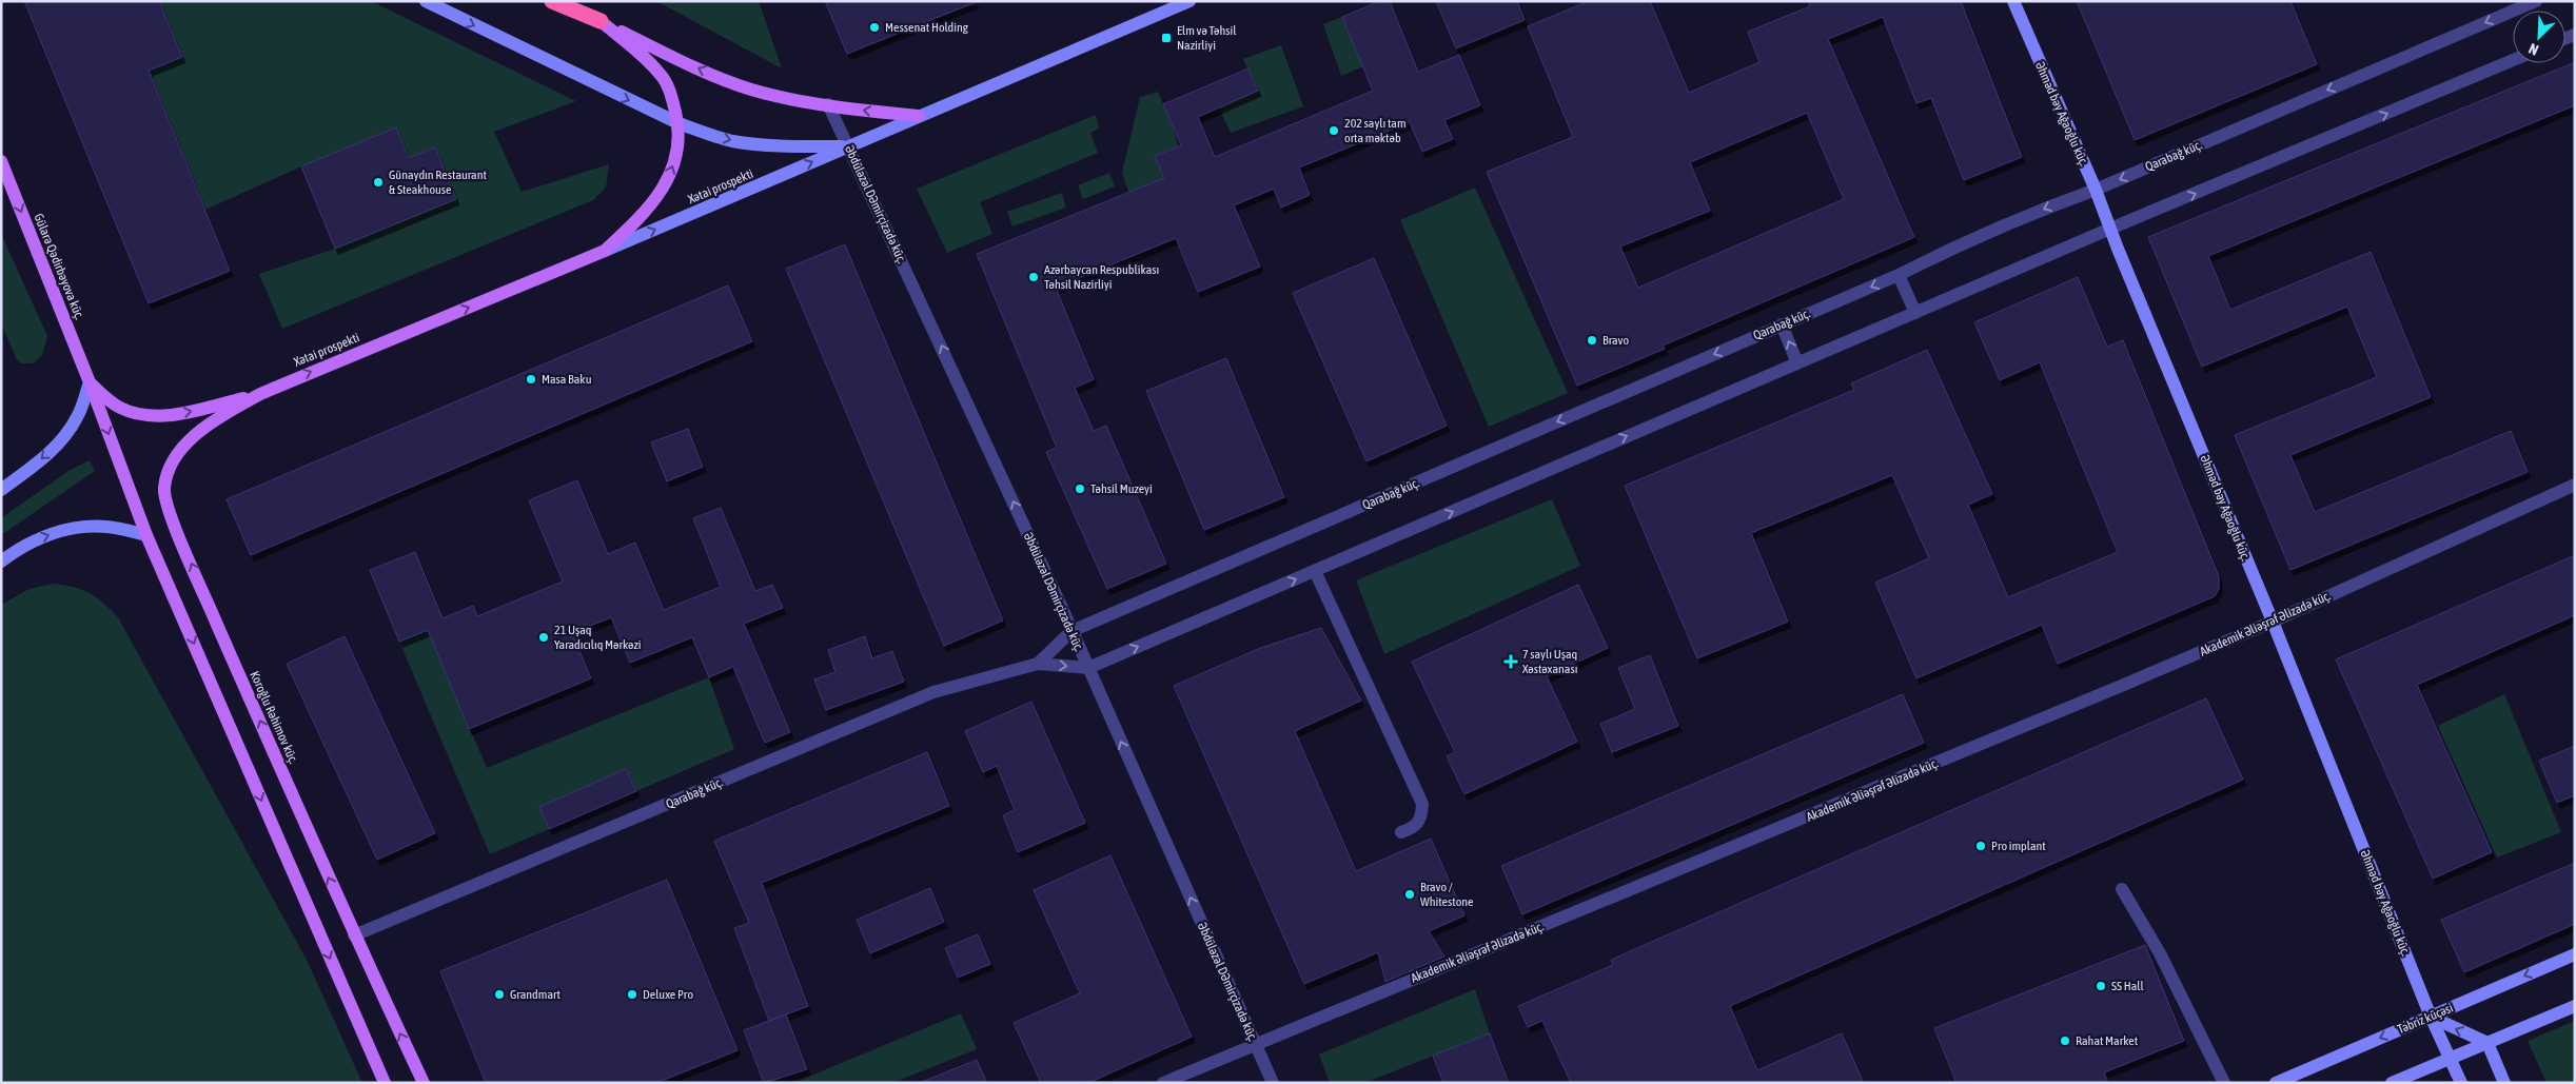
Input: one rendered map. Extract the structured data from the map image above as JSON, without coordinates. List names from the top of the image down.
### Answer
{
  "streets": {
    "main road": [
      "Əhməd bəy Ağaoğlu küç.",
      "Xətai prospekti",
      "Gülarə Qədirbəyova küç.",
      "Koroğlu Rəhimov küç.",
      "Təbriz küçəsi"
    ],
    "street": ["Qarabağ küç.", "Əbdüləzəl DƏmirçizadə küç.", "Akademik Əliəşrəf Əlizadə küç."]
  },
  "crossings": [
    ["Əhməd bəy Ağaoğlu küç.", "Qarabağ küç."],
    ["Əhməd bəy Ağaoğlu küç.", "Akademik Əliəşrəf Əlizadə küç."],
    ["Əhməd bəy Ağaoğlu küç.", "Təbriz küçəsi"],
    ["Qarabağ küç.", "Əbdüləzəl DƏmirçizadə küç."],
    ["Qarabağ küç.", "Koroğlu Rəhimov küç."],
    ["Xətai prospekti", "Əbdüləzəl DƏmirçizadə küç."],
    ["Xətai prospekti", "Koroğlu Rəhimov küç."],
    ["Əbdüləzəl DƏmirçizadə küç.", "Akademik Əliəşrəf Əlizadə küç."]
  ],
  "one_way": ["Xətai prospekti", "Əbdüləzəl DƏmirçizadə küç.", "Gülarə Qədirbəyova küç."],
  "places": {
    "other": [
      "Messenat Holding",
      "202 saylı tam orta məktəb",
      "Günaydın Restaurant & Steakhouse",
      "Azərbaycan Respublikası Təhsil Nazirliyi",
      "Bravo",
      "Masa Baku",
      "Təhsil Muzeyi",
      "21 Uşaq Yaradıcılıq Mərkəzi",
      "Pro implant",
      "Bravo / Whitestone",
      "SS Hall",
      "Grandmart",
      "Deluxe Pro",
      "Rahat Market"
    ],
    "transit": ["Elm və Təhsil Nazirliyi"],
    "health": ["7 saylı Uşaq Xəstəxanası"]
  },
  "north": "bottom left"
}
